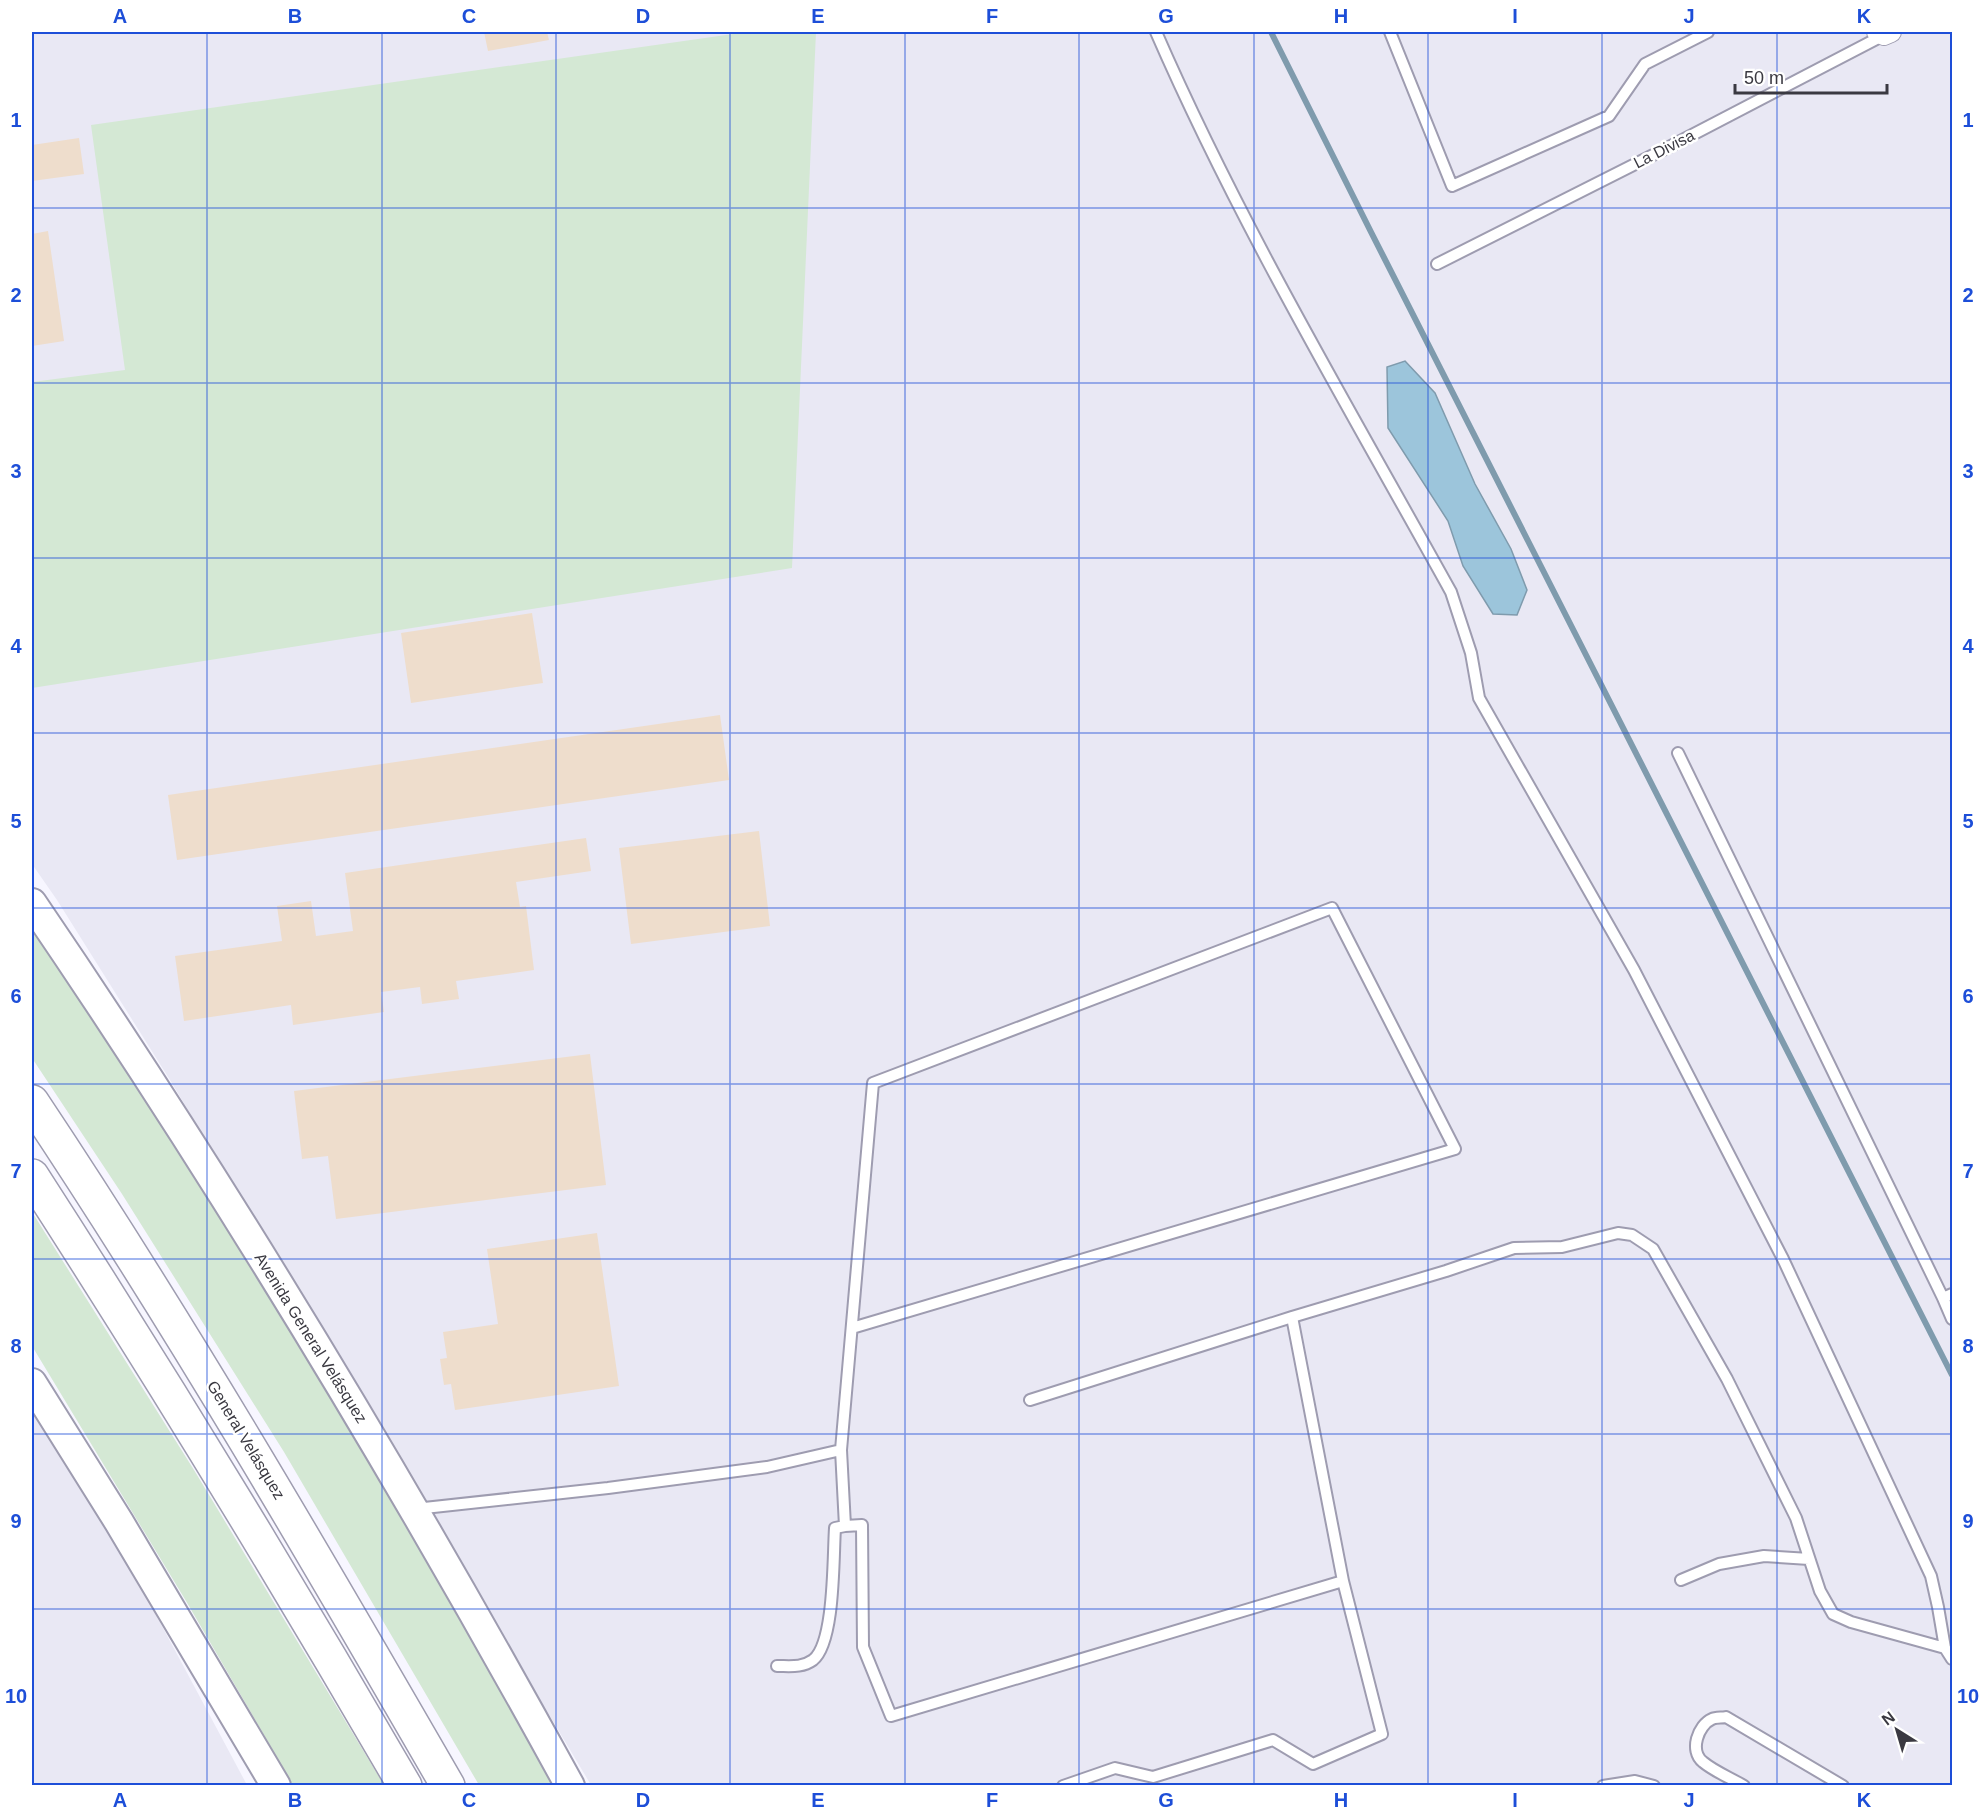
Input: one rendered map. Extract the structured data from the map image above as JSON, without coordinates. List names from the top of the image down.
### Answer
{
  "streets": {
    "highway": ["General Velásquez"],
    "street": ["Avenida General Velásquez"],
    "lane": ["La Divisa"]
  },
  "scale_bar": "50 m",
  "north": "top left",
  "grid": {
    "columns": [
      "A",
      "B",
      "C",
      "D",
      "E",
      "F",
      "G",
      "H",
      "I",
      "J",
      "K"
    ],
    "rows": [
      "1",
      "2",
      "3",
      "4",
      "5",
      "6",
      "7",
      "8",
      "9",
      "10"
    ]
  }
}
